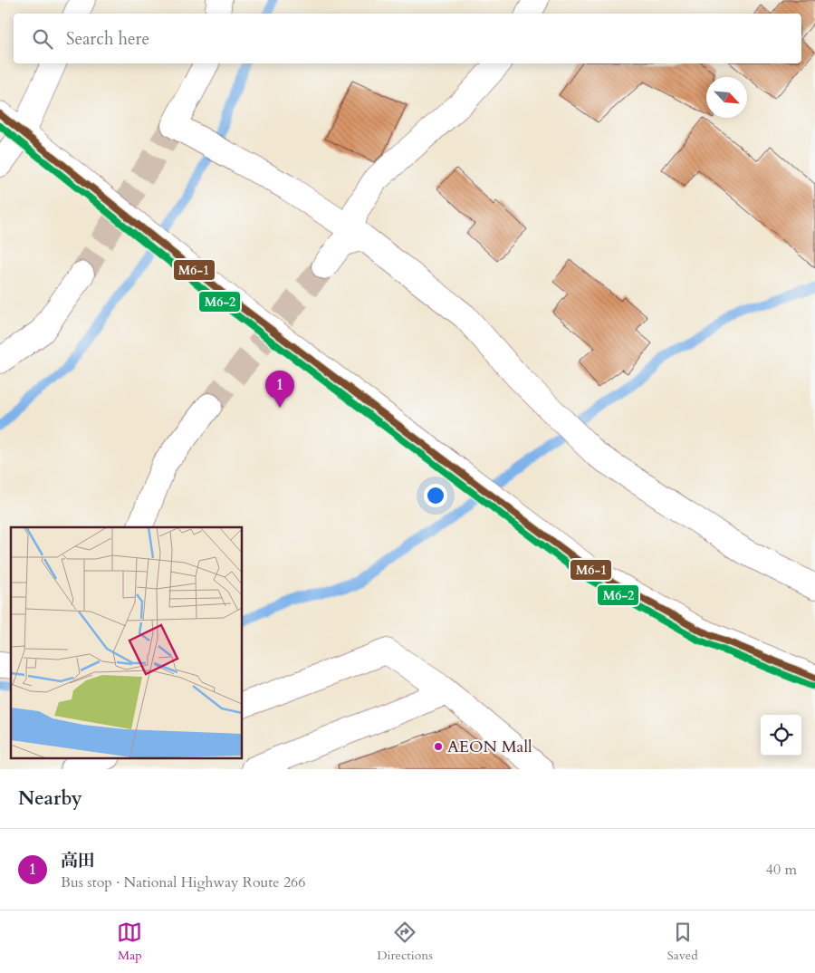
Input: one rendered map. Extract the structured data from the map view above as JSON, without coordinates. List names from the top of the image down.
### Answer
{
  "places": ["AEON Mall"],
  "lines": ["transit line M6-1", "transit line M6-2"],
  "north": "bottom right",
  "page": {
    "search": "Search here",
    "pins": "1",
    "heading": "Nearby",
    "list": [
      {
        "mark": "1",
        "name": "高田",
        "note": "Bus stop · National Highway Route 266",
        "value": "40 m"
      }
    ],
    "nav": ["Map", "Directions", "Saved"]
  }
}
